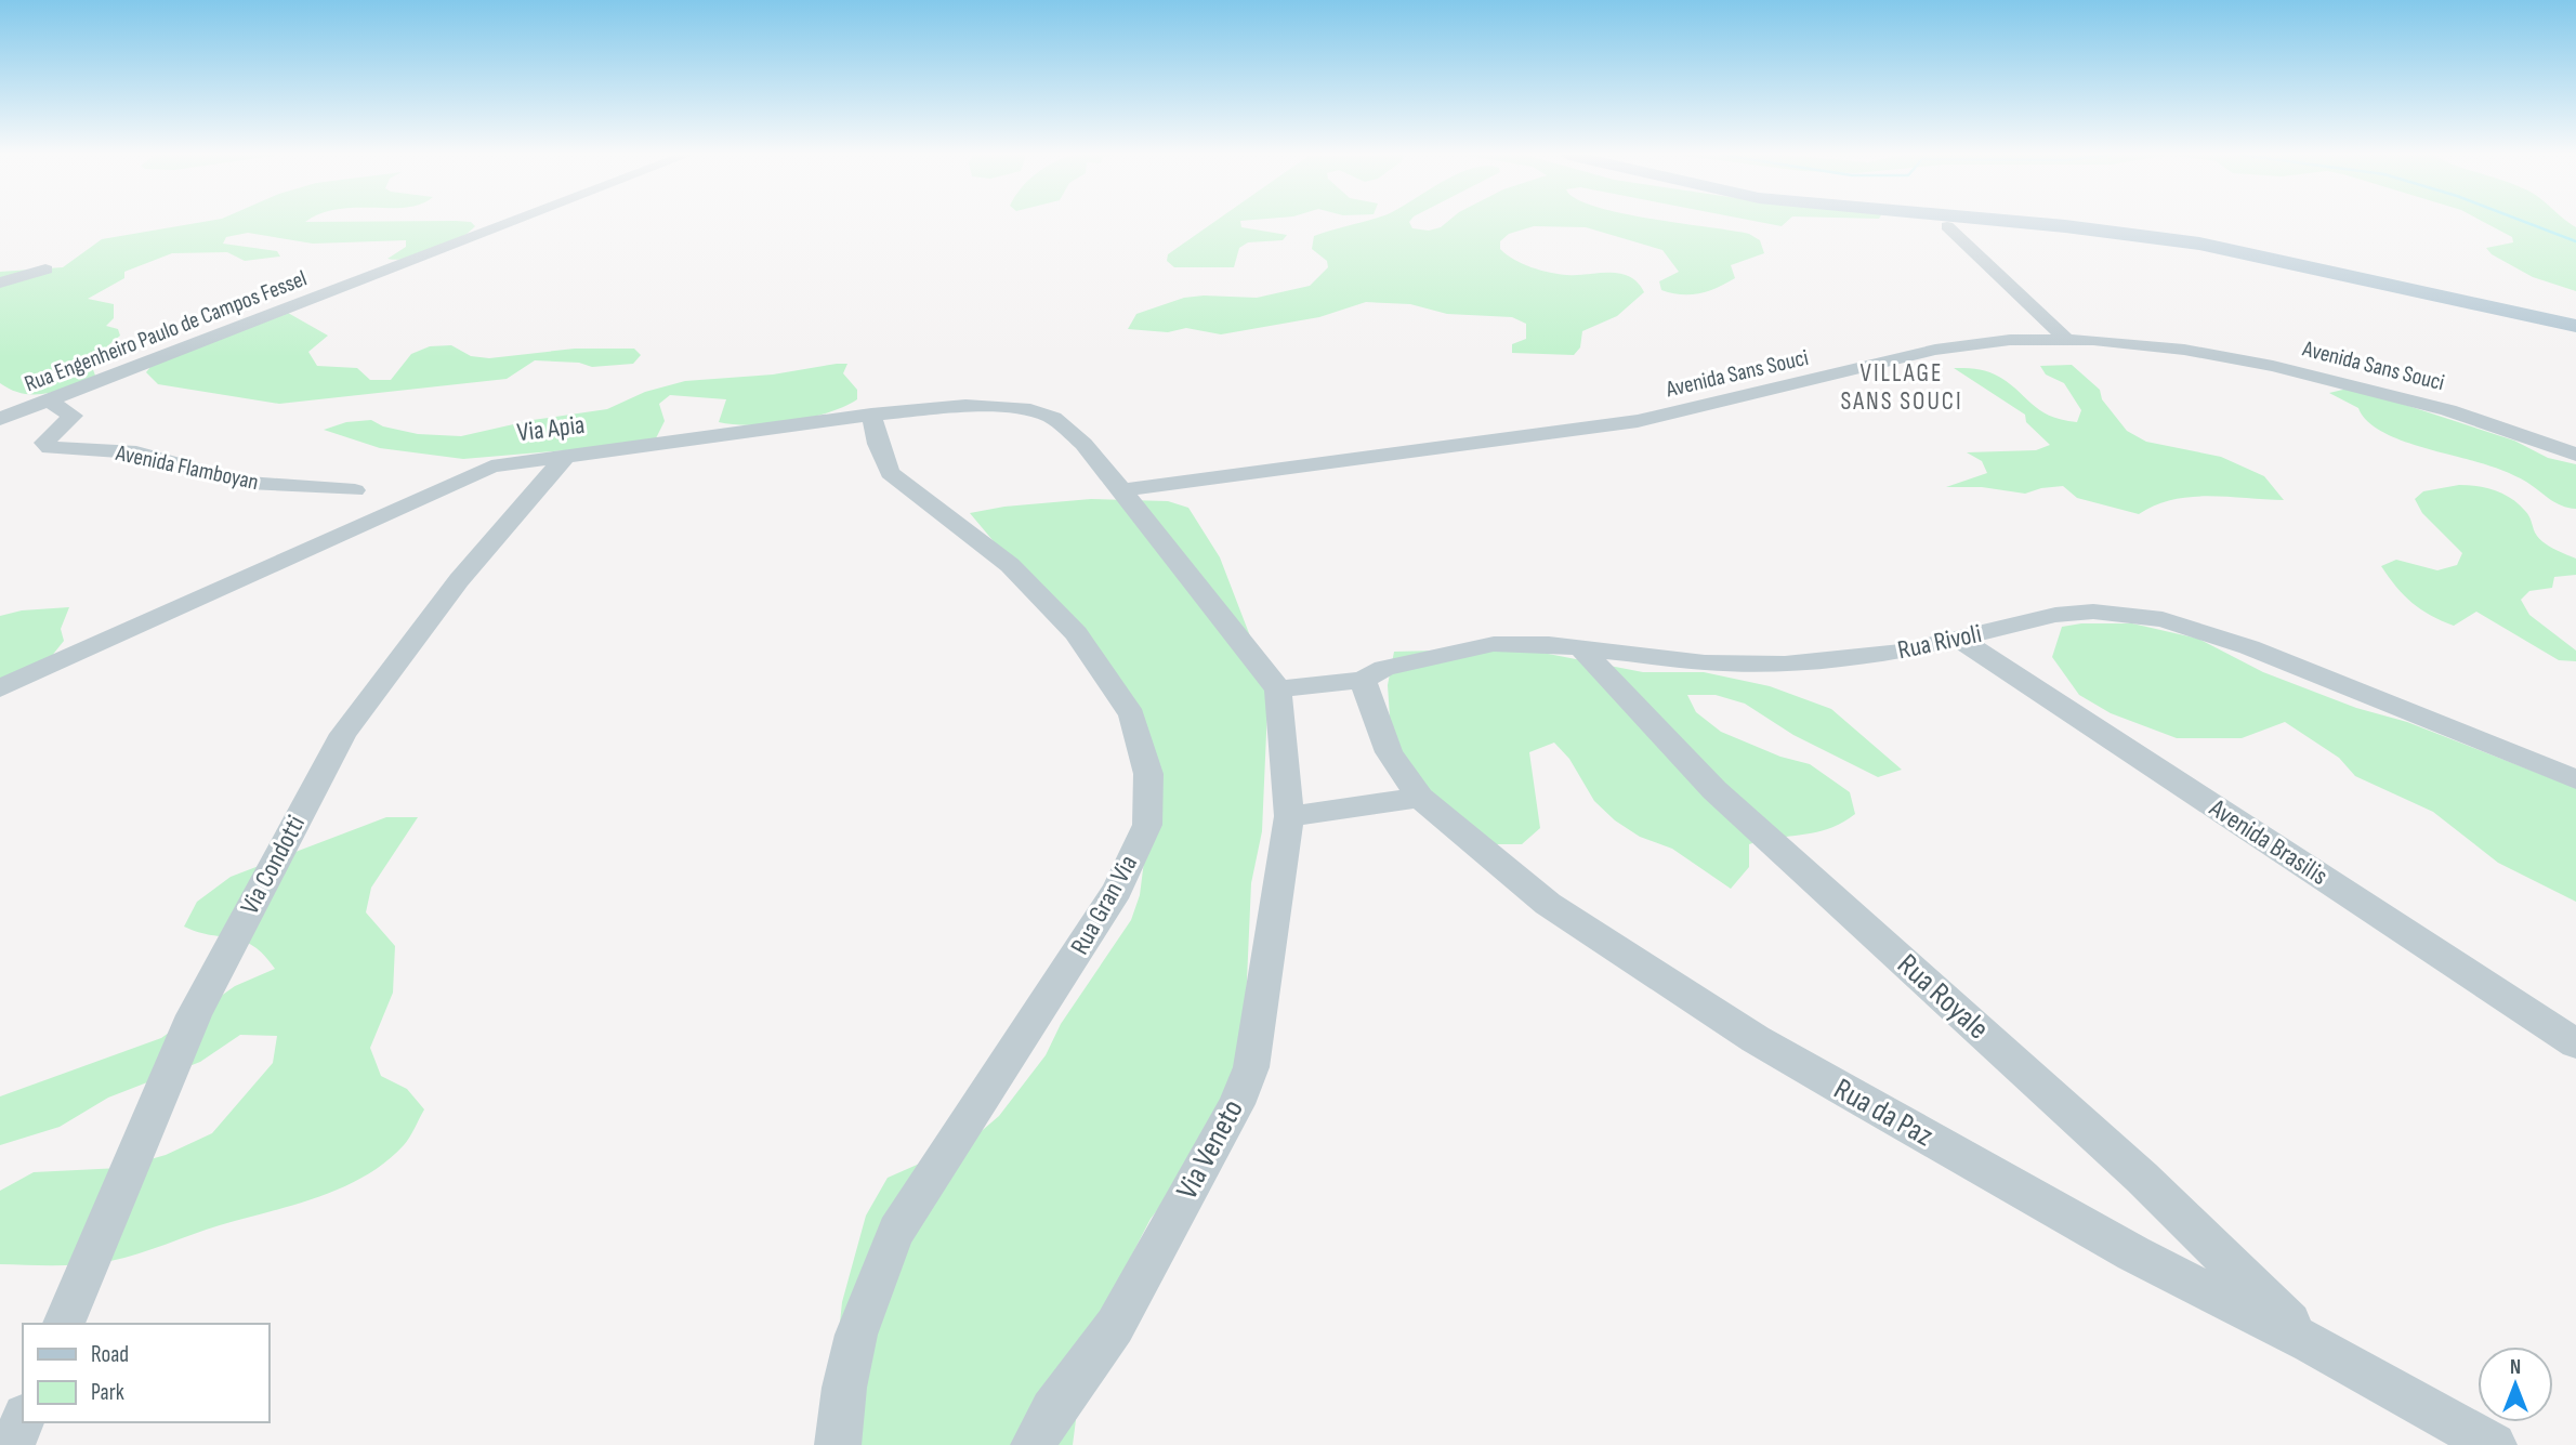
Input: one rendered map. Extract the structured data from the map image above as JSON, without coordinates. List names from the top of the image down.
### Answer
{
  "streets": {
    "street": [
      "Rua Engenheiro Paulo de Campos Fessel",
      "Avenida Sans Souci",
      "Via Apia",
      "Avenida Flamboyan",
      "Rua Rivoli",
      "Avenida Brasilis",
      "Via Condotti",
      "Rua Gran Via",
      "Rua Royale",
      "Rua da Paz",
      "Via Veneto"
    ]
  },
  "crossings": [
    ["Rua Engenheiro Paulo de Campos Fessel", "Avenida Flamboyan"],
    ["Avenida Sans Souci", "Via Apia"],
    ["Via Apia", "Via Condotti"],
    ["Via Apia", "Rua Gran Via"],
    ["Rua Rivoli", "Avenida Brasilis"],
    ["Rua Rivoli", "Rua Royale"],
    ["Rua Rivoli", "Rua da Paz"],
    ["Rua Rivoli", "Via Veneto"],
    ["Rua Royale", "Rua da Paz"]
  ],
  "districts": ["VILLAGE SANS SOUCI"],
  "legend": ["Road", "Park"],
  "north": "top"
}
